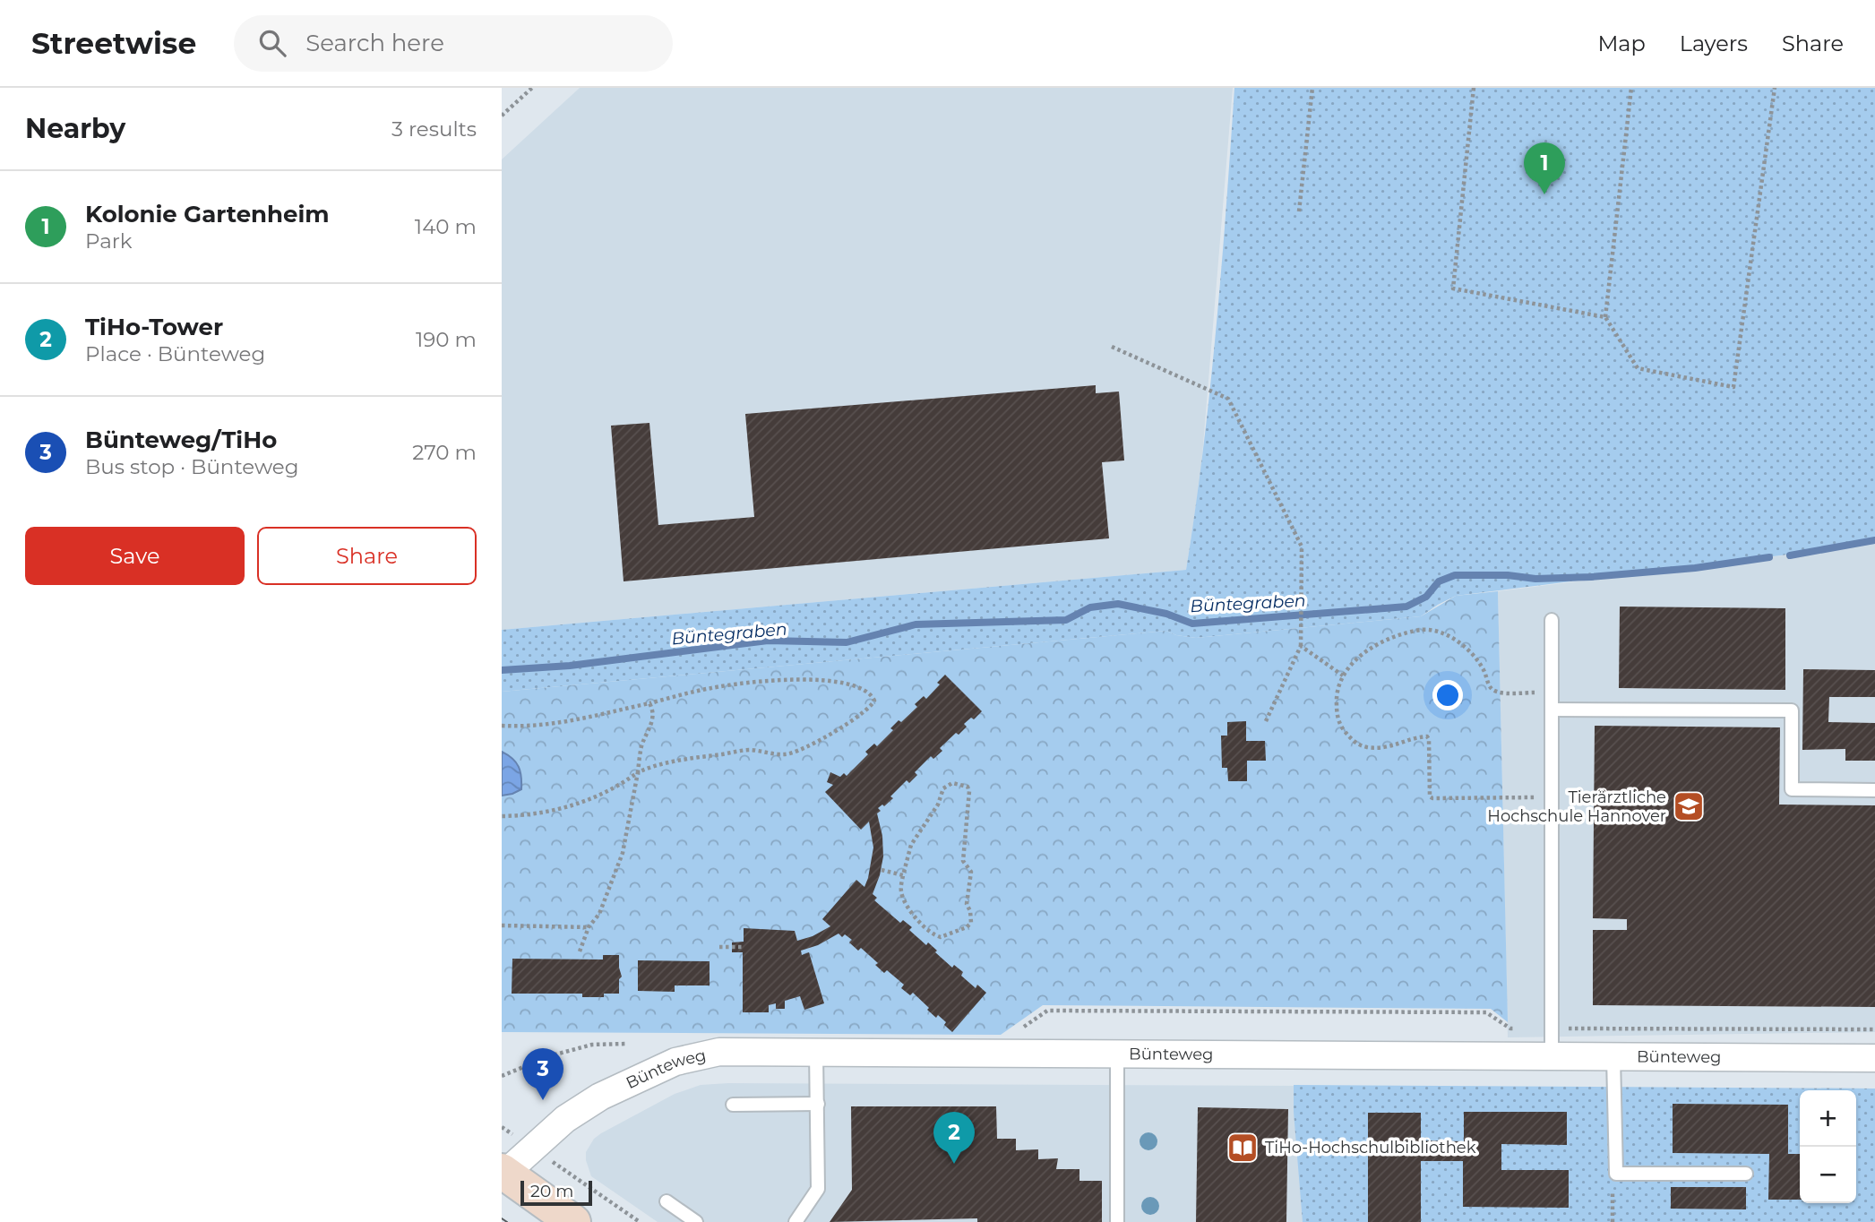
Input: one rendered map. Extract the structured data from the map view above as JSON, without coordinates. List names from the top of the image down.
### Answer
{
  "streets": {
    "street": ["Bünteweg"]
  },
  "water": ["Büntegraben"],
  "places": {
    "school or university": ["Tierärztliche Hochschule Hannover"],
    "library": ["TiHo-Hochschulbibliothek"]
  },
  "scale_bar": "20 m",
  "page": {
    "header": "Streetwise",
    "search": "Search here",
    "nav": ["Map", "Layers", "Share"],
    "heading": ["Nearby", "3 results"],
    "pins": ["1", "3", "2"],
    "list": [
      {
        "mark": "1",
        "name": "Kolonie Gartenheim",
        "note": "Park",
        "value": "140 m"
      },
      {
        "mark": "2",
        "name": "TiHo-Tower",
        "note": "Place · Bünteweg",
        "value": "190 m"
      },
      {
        "mark": "3",
        "name": "Bünteweg/TiHo",
        "note": "Bus stop · Bünteweg",
        "value": "270 m"
      }
    ],
    "buttons": ["Save", "Share"],
    "map_buttons": ["+", "−"],
    "scale": "20 m"
  }
}
